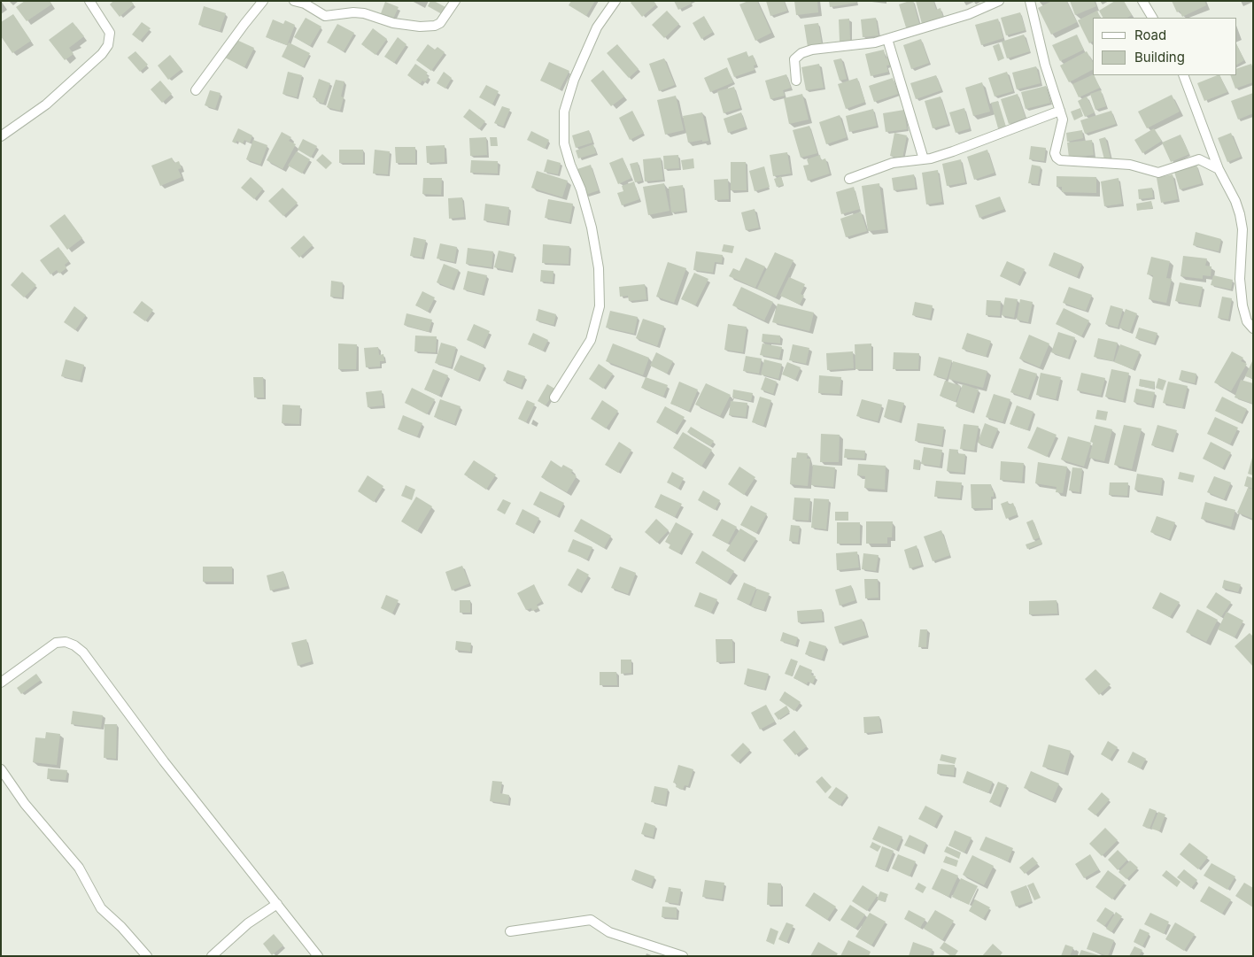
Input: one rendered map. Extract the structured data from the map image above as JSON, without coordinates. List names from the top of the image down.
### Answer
{
  "legend": ["Road", "Building"]
}
